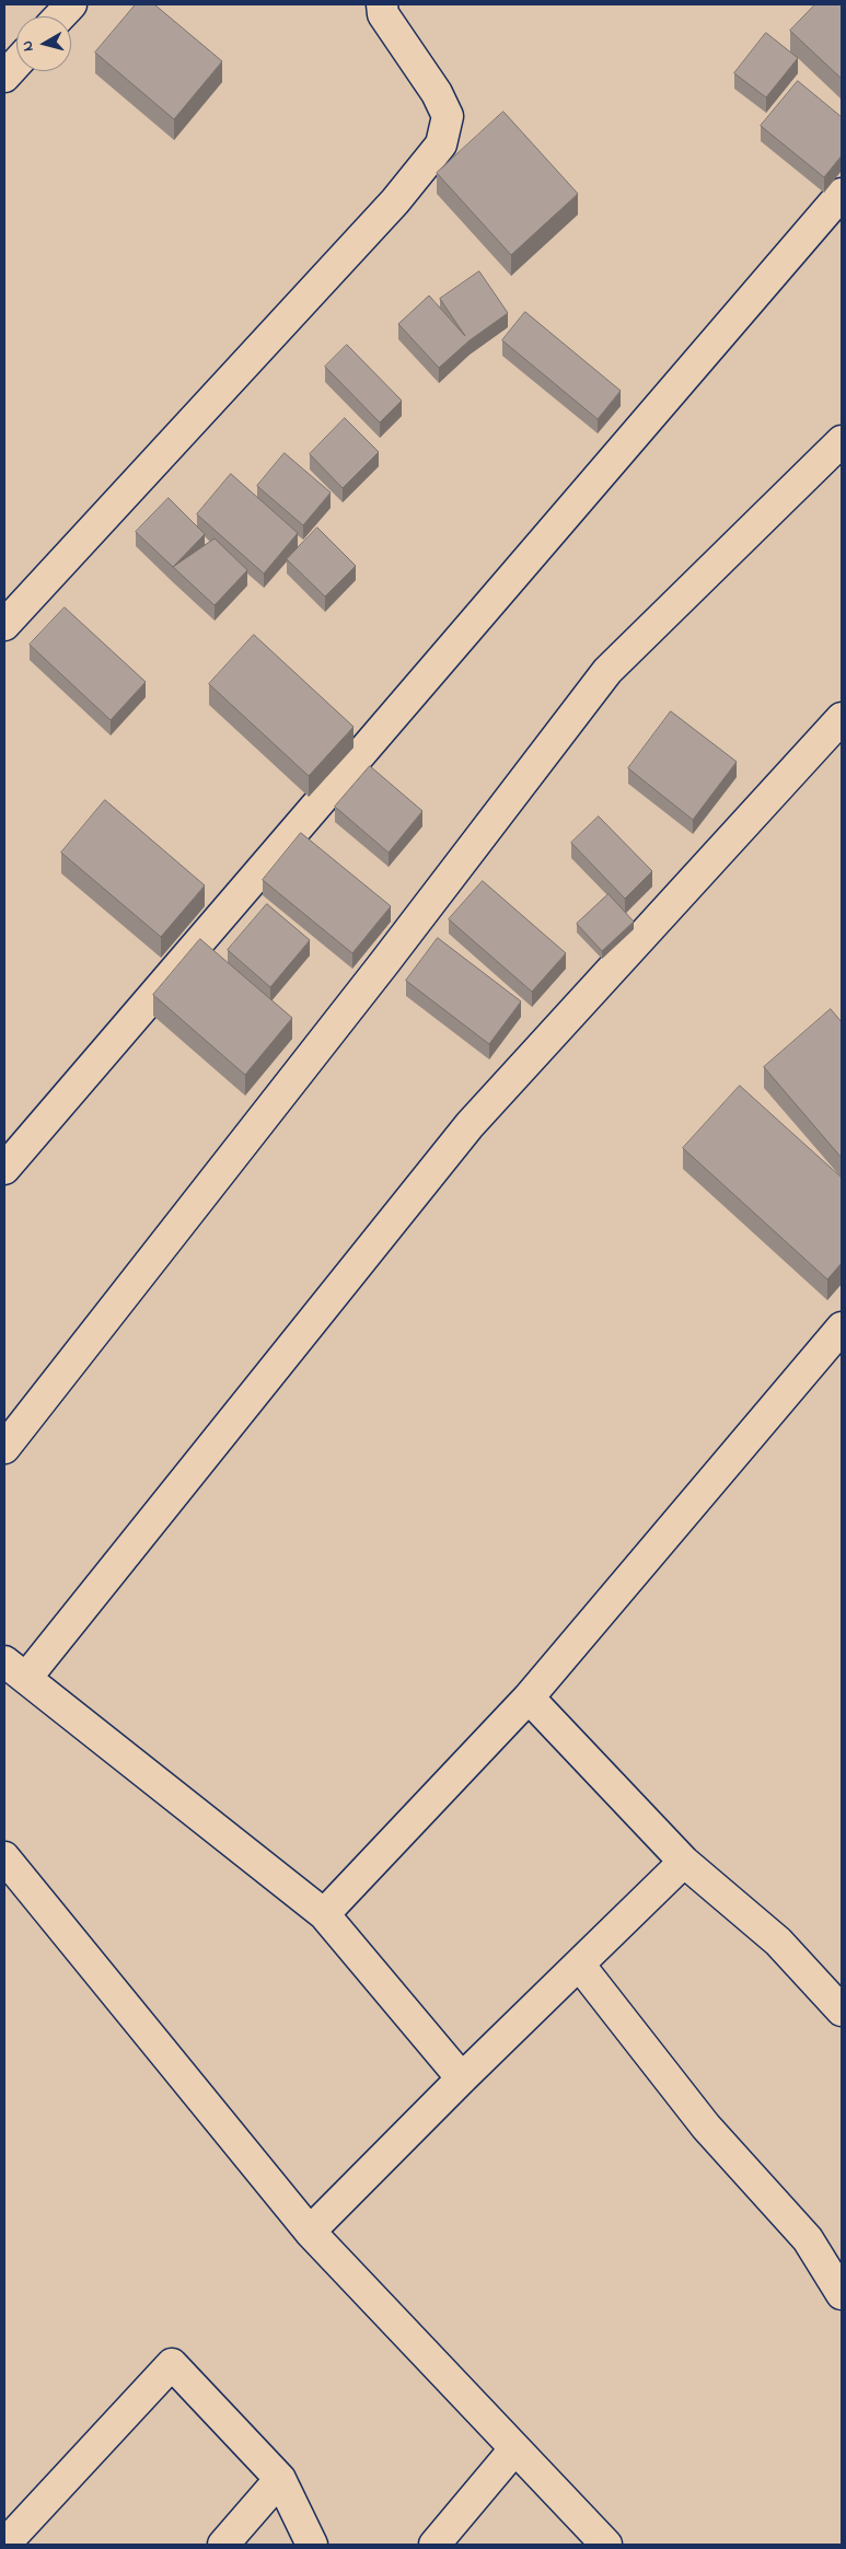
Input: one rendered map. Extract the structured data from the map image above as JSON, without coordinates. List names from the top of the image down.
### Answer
{
  "north": "left"
}
